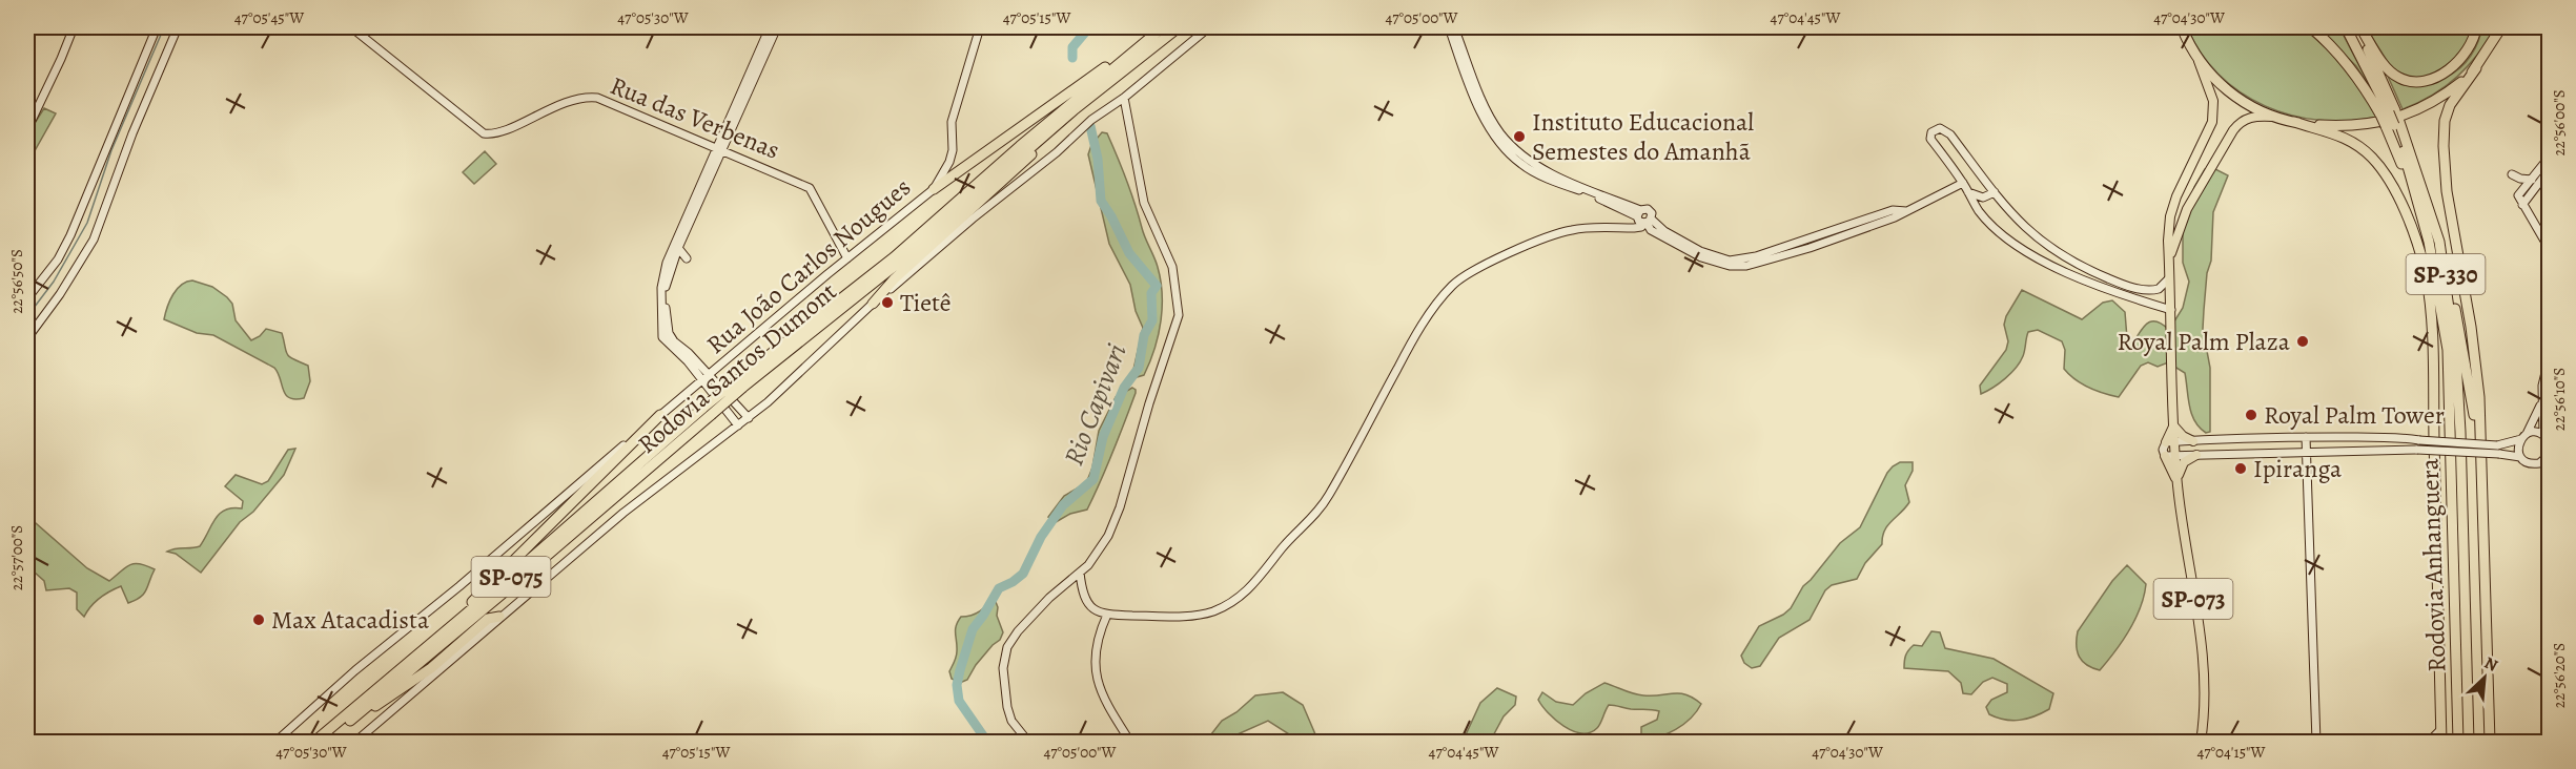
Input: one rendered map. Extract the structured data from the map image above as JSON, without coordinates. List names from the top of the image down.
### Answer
{
  "streets": {
    "highway": [
      "SP-330",
      "Rodovia Santos Dumont",
      "Rodovia Anhanguera",
      "SP-075"
    ],
    "main road": ["SP-073"],
    "street": ["Rua das Verbenas", "Rua João Carlos Nougues"]
  },
  "crossings": [
    ["Rua das Verbenas", "Rua João Carlos Nougues"]
  ],
  "water": ["Rio Capivari"],
  "places": [
    "Instituto Educacional Semestes do Amanhã",
    "Tietê",
    "Royal Palm Plaza",
    "Royal Palm Tower",
    "Ipiranga",
    "Max Atacadista"
  ],
  "north": "top right",
  "coordinates": [
    "47°05'45\"W",
    "47°05'30\"W",
    "47°05'15\"W",
    "47°05'00\"W",
    "47°04'45\"W",
    "47°04'30\"W",
    "22°56'00\"S",
    "22°56'50\"S",
    "22°56'10\"S",
    "22°57'00\"S",
    "22°56'20\"S",
    "47°04'15\"W"
  ]
}
